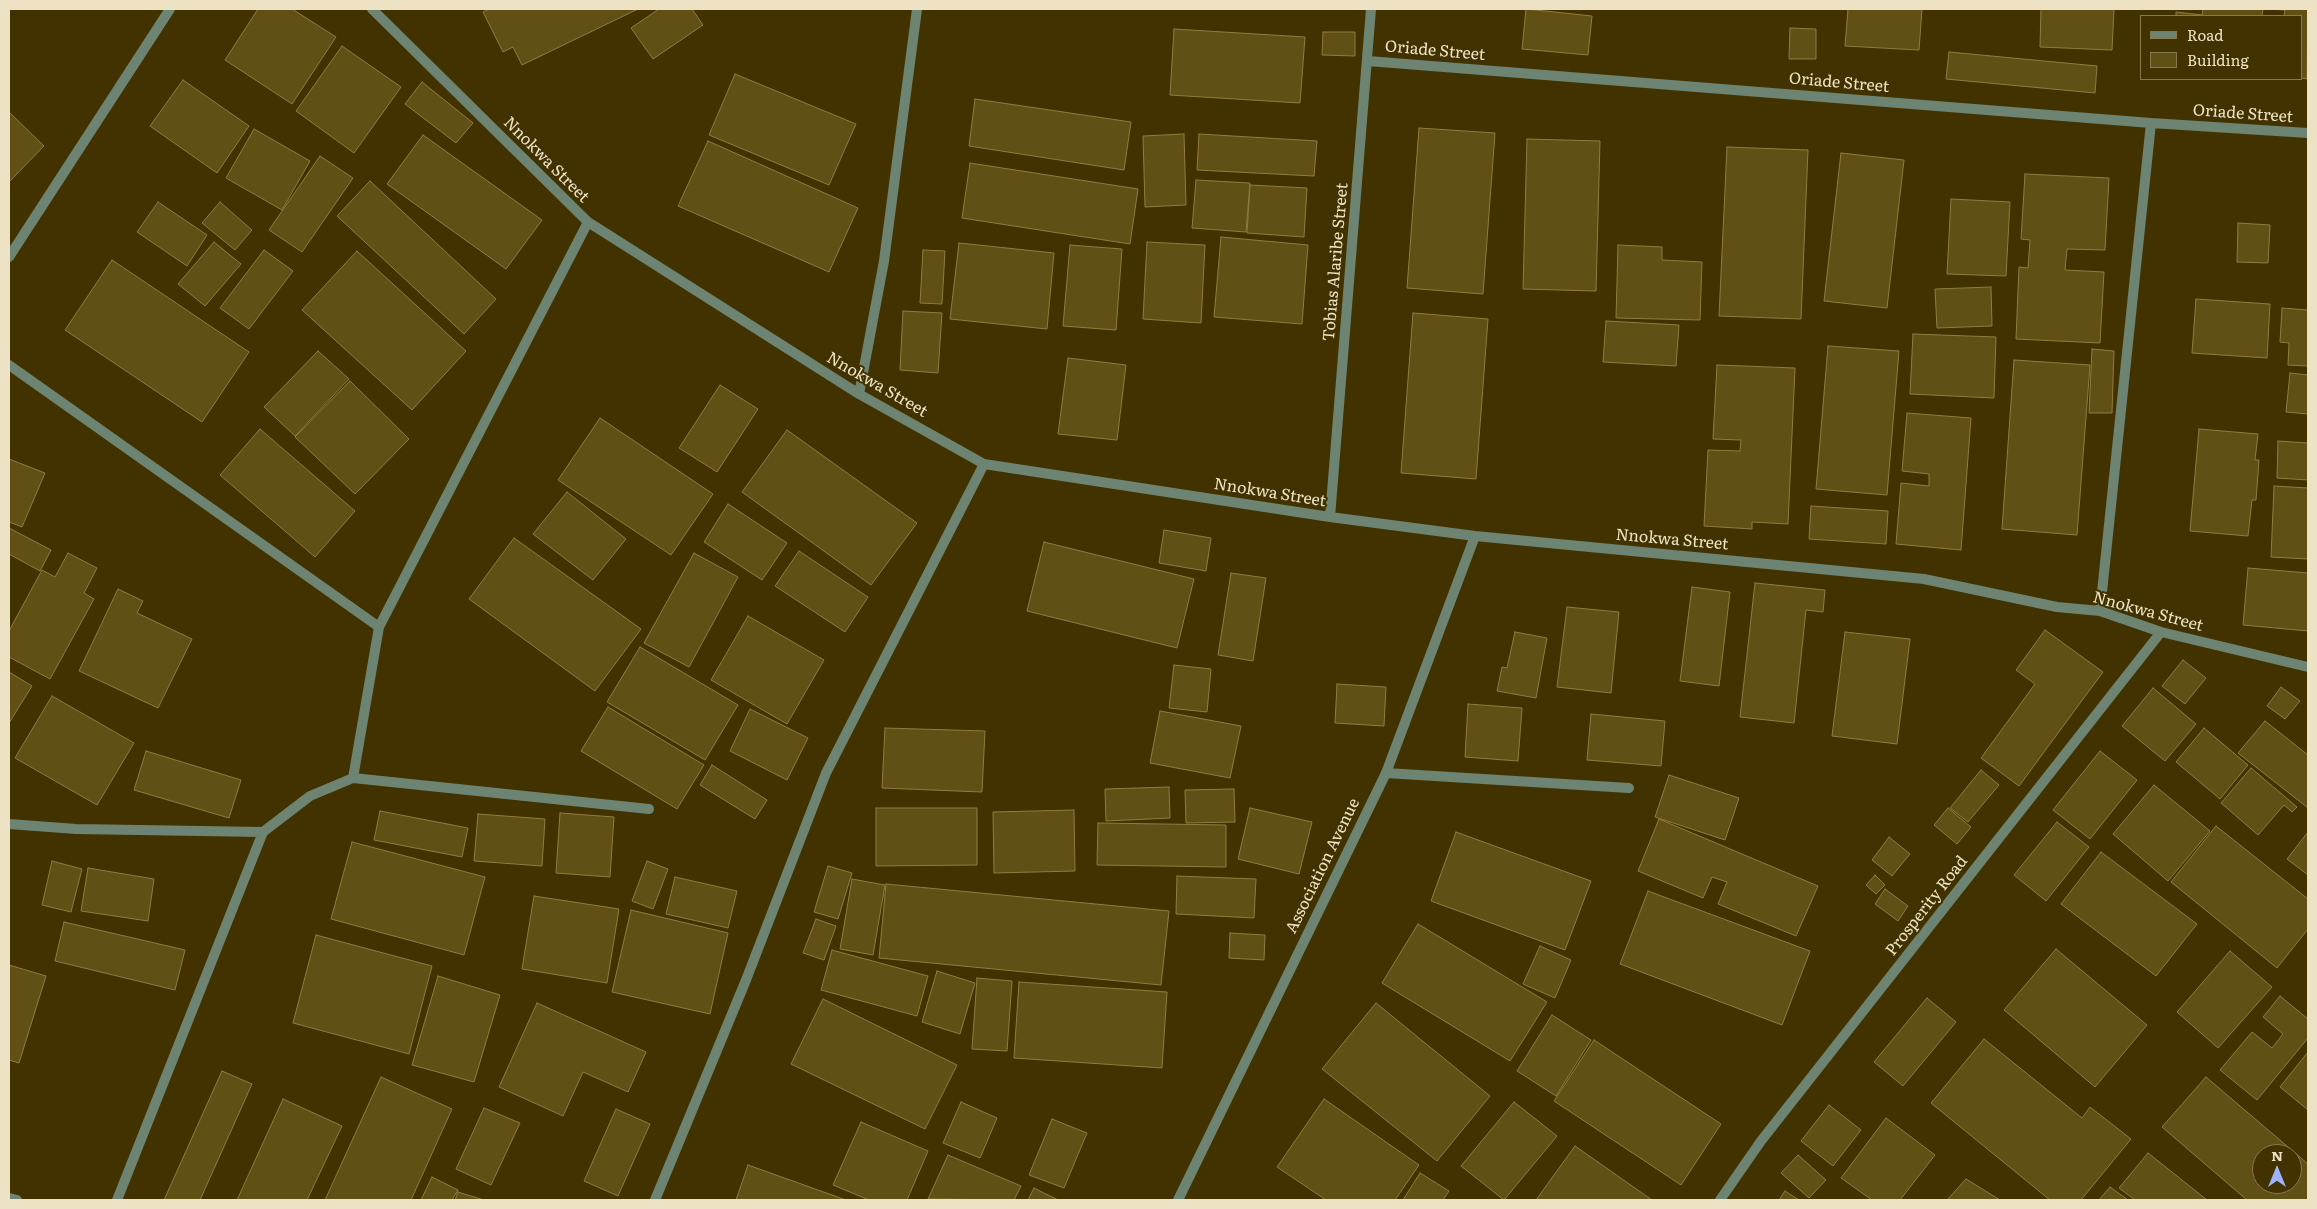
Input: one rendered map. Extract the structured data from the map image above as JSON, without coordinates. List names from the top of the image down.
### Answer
{
  "streets": {
    "street": [
      "Oriade Street",
      "Nnokwa Street",
      "Tobias Alaribe Street",
      "Association Avenue",
      "Prosperity Road"
    ]
  },
  "crossings": [
    ["Oriade Street", "Tobias Alaribe Street"],
    ["Nnokwa Street", "Tobias Alaribe Street"],
    ["Nnokwa Street", "Association Avenue"],
    ["Nnokwa Street", "Prosperity Road"]
  ],
  "legend": ["Road", "Building"],
  "north": "top"
}
